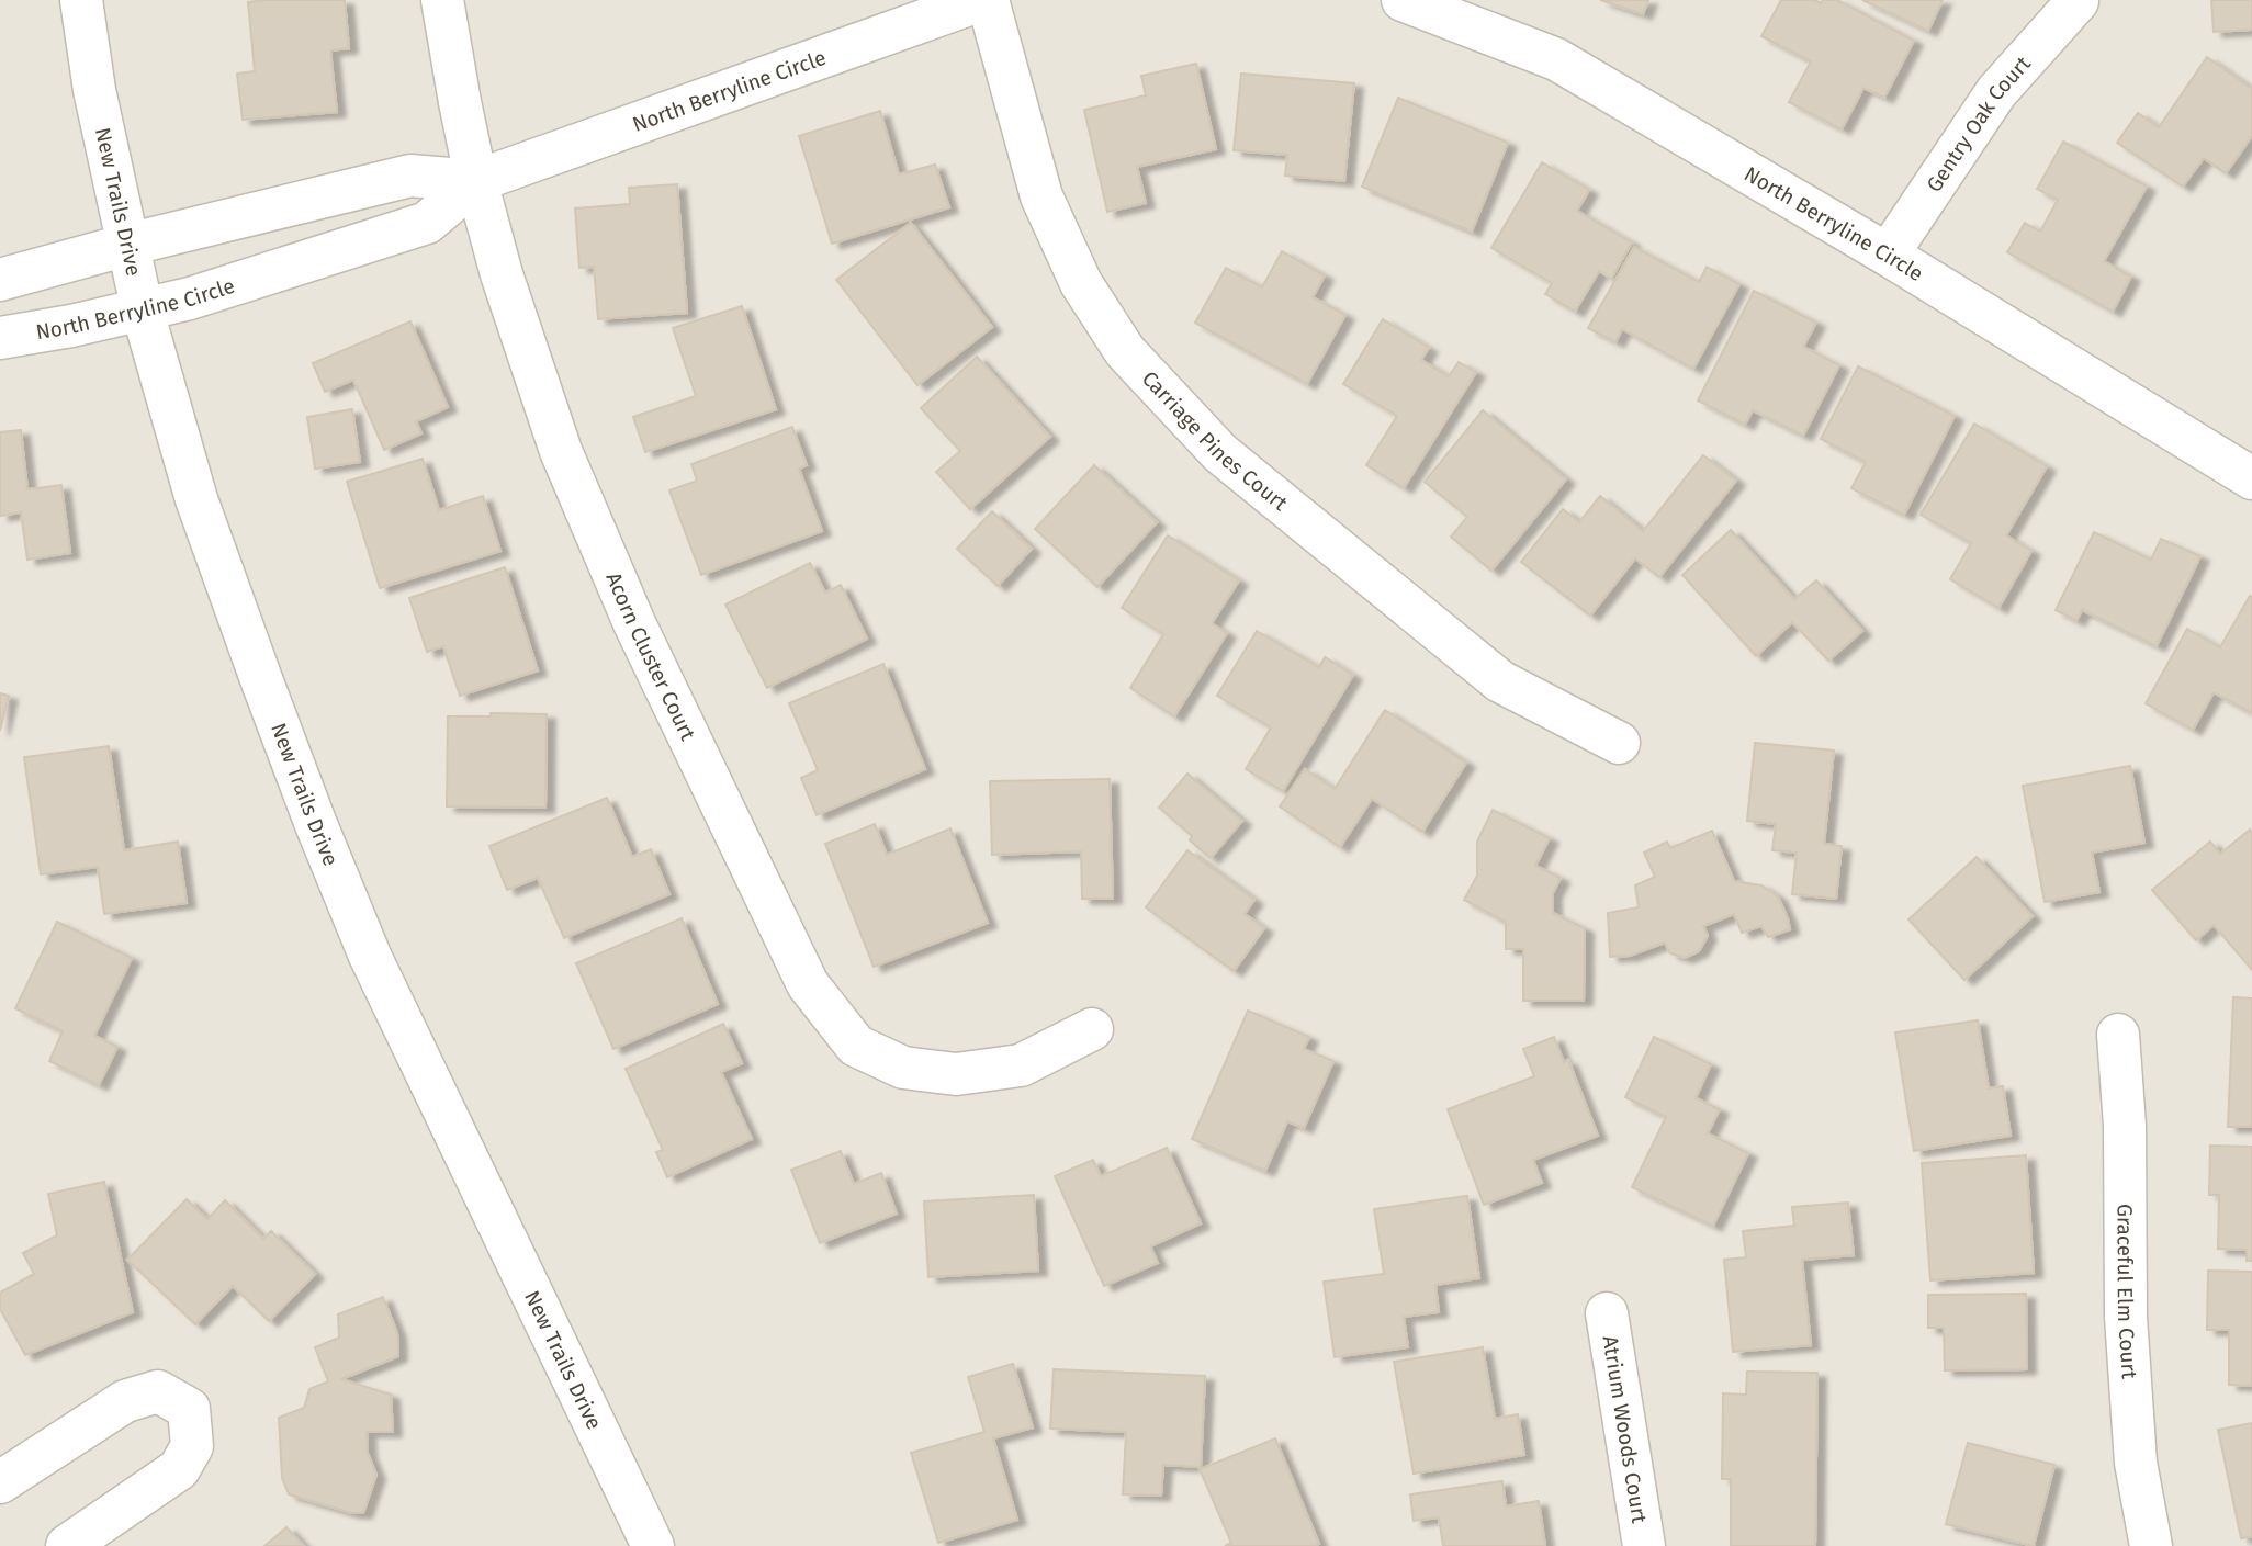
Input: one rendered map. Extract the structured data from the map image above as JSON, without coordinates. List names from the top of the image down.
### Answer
{
  "streets": {
    "street": [
      "North Berryline Circle",
      "Gentry Oak Court",
      "New Trails Drive",
      "Carriage Pines Court",
      "Acorn Cluster Court",
      "Graceful Elm Court",
      "Atrium Woods Court"
    ]
  },
  "crossings": [
    ["North Berryline Circle", "Gentry Oak Court"],
    ["North Berryline Circle", "New Trails Drive"],
    ["North Berryline Circle", "Acorn Cluster Court"]
  ]
}
